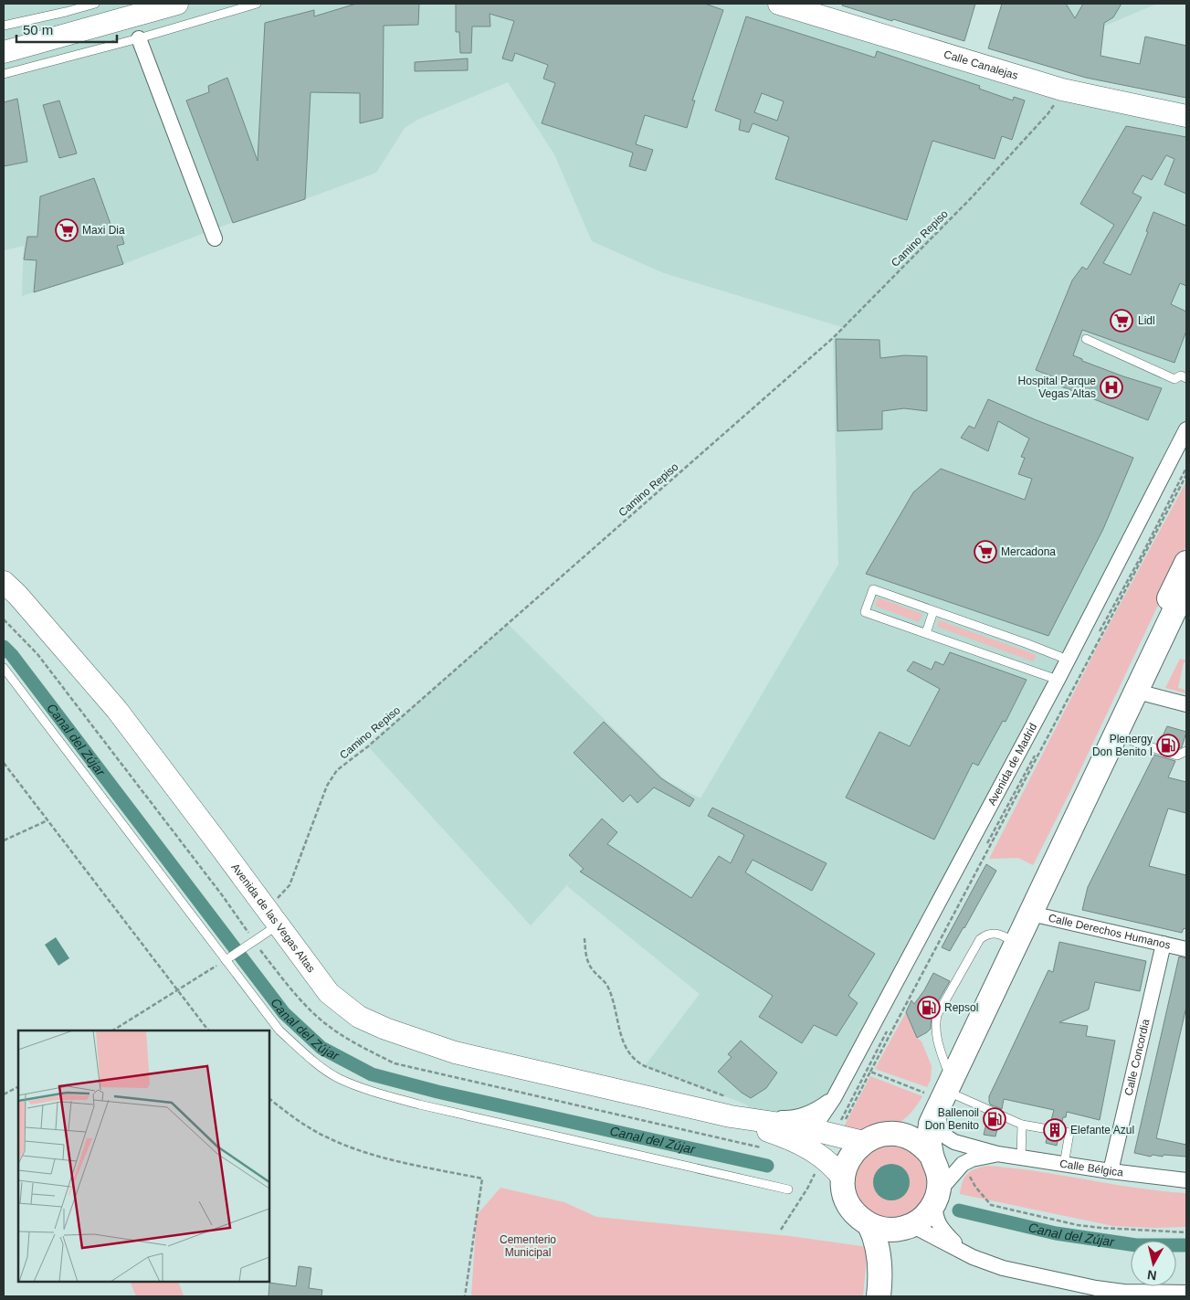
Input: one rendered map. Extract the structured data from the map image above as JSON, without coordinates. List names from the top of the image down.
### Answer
{
  "streets": {
    "street": [
      "Calle Canalejas",
      "Avenida de Madrid",
      "Avenida de las Vegas Altas",
      "Calle Derechos Humanos",
      "Calle Concordia",
      "Calle Bélgica"
    ],
    "path": ["Camino Repiso"]
  },
  "crossings": [
    ["Calle Canalejas", "Camino Repiso"],
    ["Camino Repiso", "Avenida de las Vegas Altas"],
    ["Calle Derechos Humanos", "Calle Concordia"],
    ["Calle Concordia", "Calle Bélgica"]
  ],
  "water": ["Canal del Zújar"],
  "parks": ["Cementerio Municipal"],
  "places": {
    "supermarket": ["Maxi Dia", "Lidl", "Mercadona"],
    "hospital": ["Hospital Parque Vegas Altas"],
    "fuel station": ["Plenergy Don Benito I", "Repsol", "Ballenoil Don Benito"],
    "building": ["Elefante Azul"]
  },
  "scale_bar": "50 m",
  "north": "bottom"
}
